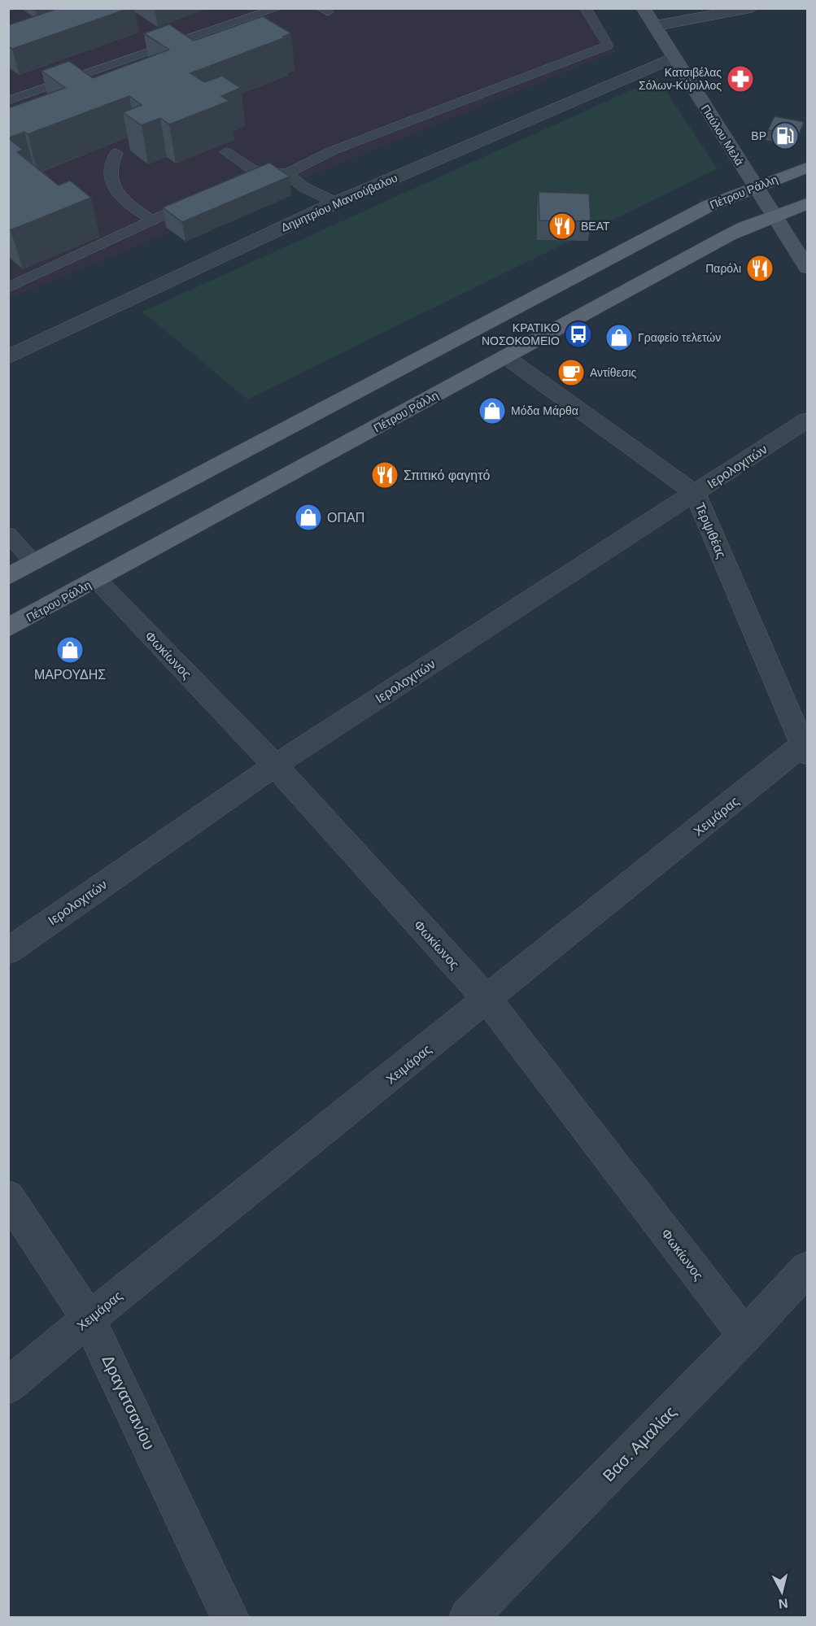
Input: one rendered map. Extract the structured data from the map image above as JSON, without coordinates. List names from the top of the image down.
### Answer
{
  "streets": {
    "main road": ["Παύλου Μελά", "Πέτρου Ράλλη"],
    "street": [
      "Δημητρίου Μαντούβαλου",
      "Ιερολοχιτών",
      "Τερψιθέας",
      "Φωκίωνος",
      "Χειμάρας",
      "Δραγατσανίου",
      "Βασ. Αμαλίας"
    ]
  },
  "crossings": [
    ["Παύλου Μελά", "Πέτρου Ράλλη"],
    ["Παύλου Μελά", "Δημητρίου Μαντούβαλου"],
    ["Πέτρου Ράλλη", "Τερψιθέας"],
    ["Πέτρου Ράλλη", "Φωκίωνος"],
    ["Ιερολοχιτών", "Τερψιθέας"],
    ["Ιερολοχιτών", "Φωκίωνος"],
    ["Τερψιθέας", "Χειμάρας"],
    ["Φωκίωνος", "Χειμάρας"],
    ["Φωκίωνος", "Βασ. Αμαλίας"],
    ["Χειμάρας", "Δραγατσανίου"]
  ],
  "places": {
    "pharmacy": ["Κατσιβέλας Σόλων-Κύριλλος"],
    "fuel station": ["BP"],
    "restaurant": ["ΒΕΑΤ", "Παρόλι", "Σπιτικό φαγητό"],
    "bus stop": ["ΚΡΑΤΙΚΟ ΝΟΣΟΚΟΜΕΙΟ"],
    "shop": [
      "Γραφείο τελετών",
      "Μόδα Μάρθα",
      "ΟΠΑΠ",
      "ΜΑΡΟΥΔΗΣ"
    ],
    "cafe": ["Αντίθεσις"]
  },
  "north": "bottom"
}
